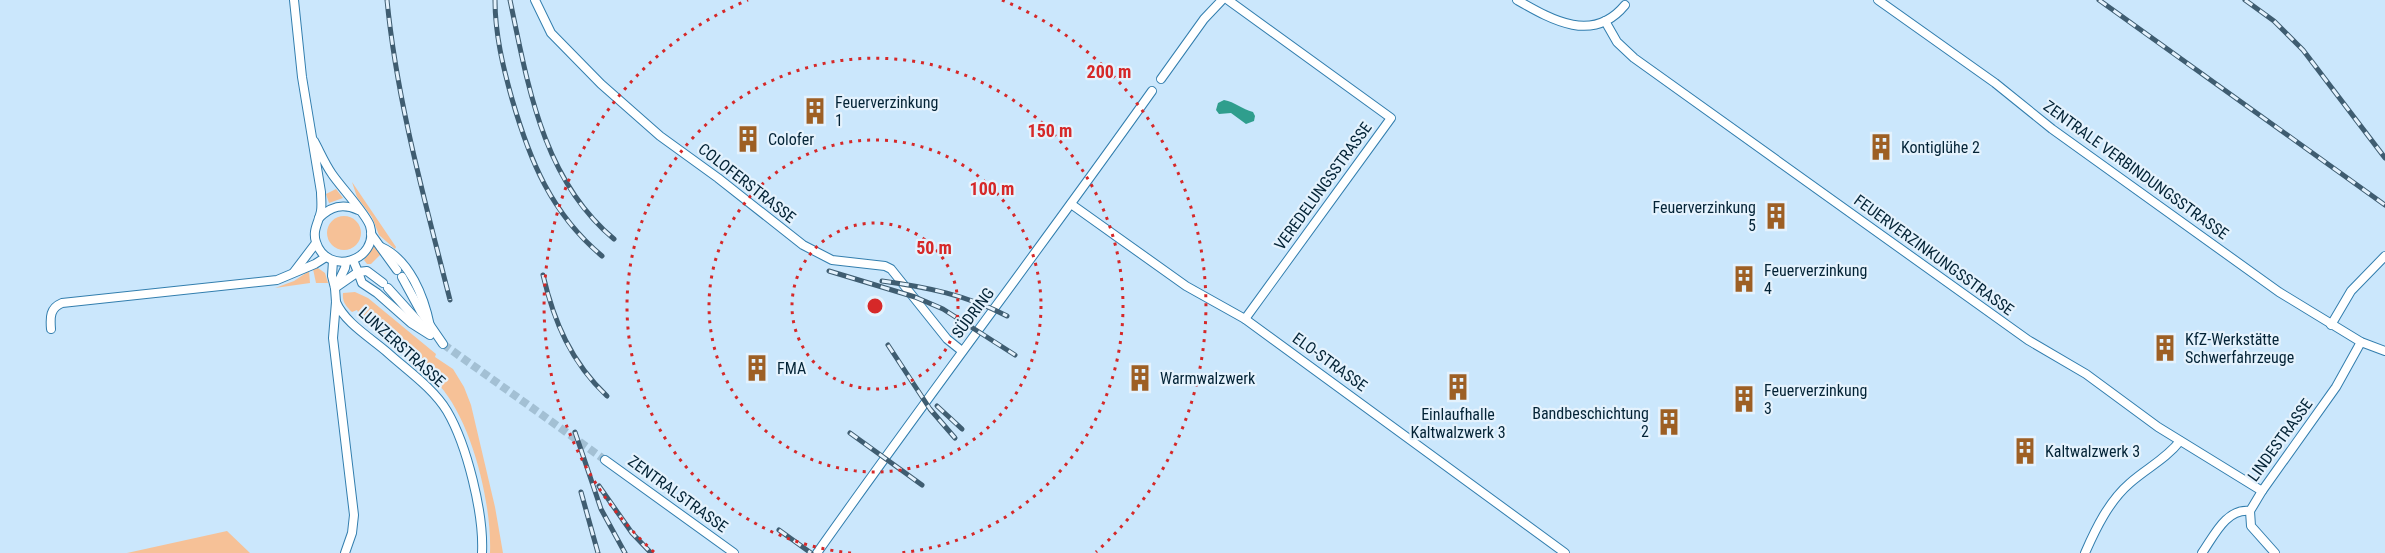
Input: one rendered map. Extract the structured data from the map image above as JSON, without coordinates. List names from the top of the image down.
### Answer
{
  "streets": {
    "street": [
      "ZENTRALE VERBINDUNGSSTRASSE",
      "COLOFERSTRASSE",
      "VEREDELUNGSSTRASSE",
      "FEUERVERZINKUNGSSTRASSE",
      "SÜDRING",
      "LUNZERSTRASSE",
      "ELO-STRASSE",
      "LINDESTRASSE",
      "ZENTRALSTRASSE"
    ]
  },
  "crossings": [
    ["ZENTRALE VERBINDUNGSSTRASSE", "LINDESTRASSE"],
    ["COLOFERSTRASSE", "SÜDRING"],
    ["VEREDELUNGSSTRASSE", "ELO-STRASSE"],
    ["FEUERVERZINKUNGSSTRASSE", "LINDESTRASSE"],
    ["SÜDRING", "ELO-STRASSE"]
  ],
  "places": {
    "building": [
      "Feuerverzinkung 1",
      "Colofer",
      "Kontiglühe 2",
      "Feuerverzinkung 5",
      "Feuerverzinkung 4",
      "KfZ-Werkstätte Schwerfahrzeuge",
      "FMA",
      "Warmwalzwerk",
      "Einlaufhalle Kaltwalzwerk 3",
      "Feuerverzinkung 3",
      "Bandbeschichtung 2",
      "Kaltwalzwerk 3"
    ]
  },
  "rings": [
    "200 m",
    "150 m",
    "100 m",
    "50 m"
  ]
}
